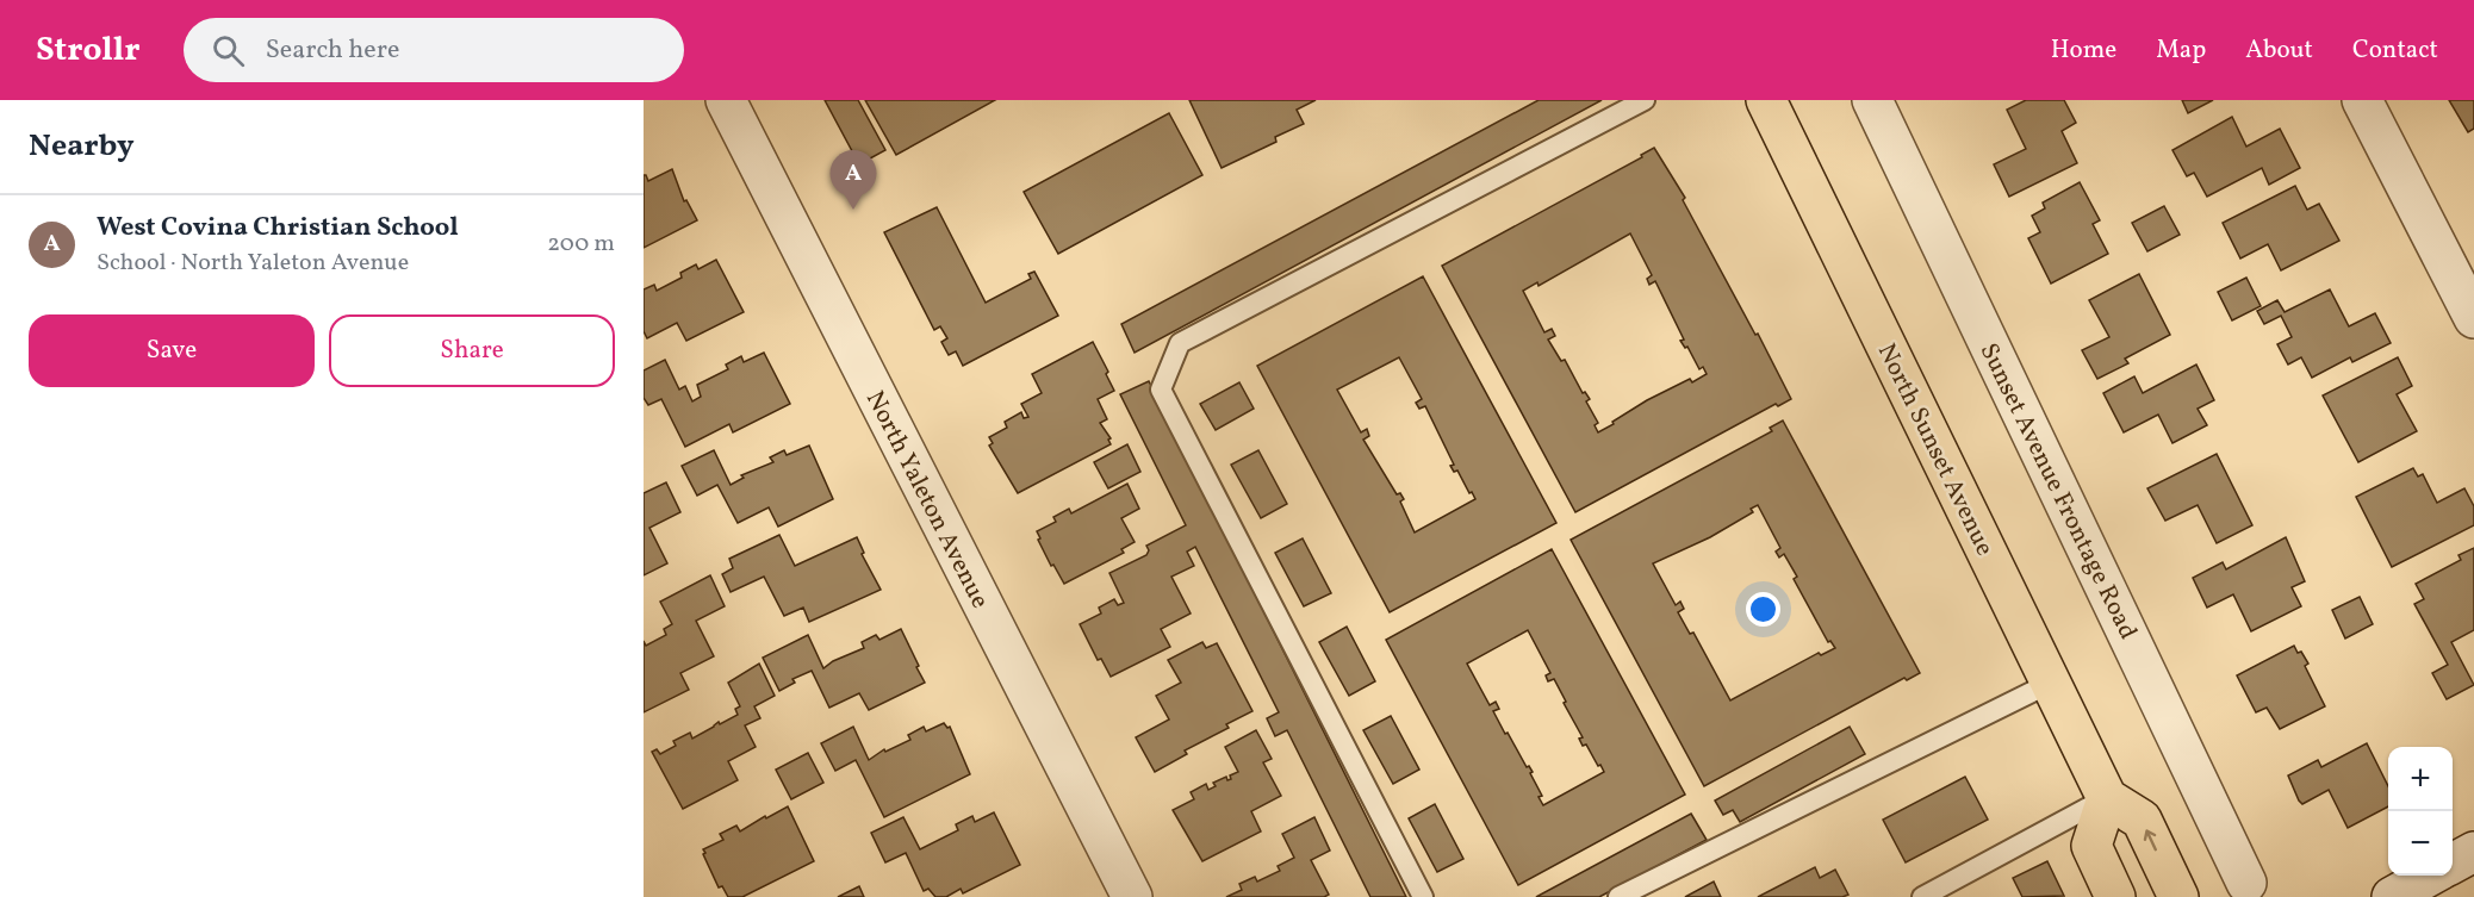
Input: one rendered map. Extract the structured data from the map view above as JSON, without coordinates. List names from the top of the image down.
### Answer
{
  "streets": {
    "main road": ["North Sunset Avenue"],
    "street": ["Sunset Avenue Frontage Road", "North Yaleton Avenue"]
  },
  "page": {
    "header": "Strollr",
    "search": "Search here",
    "nav": [
      "Home",
      "Map",
      "About",
      "Contact"
    ],
    "heading": "Nearby",
    "pins": "A",
    "list": [
      {
        "mark": "A",
        "name": "West Covina Christian School",
        "note": "School · North Yaleton Avenue",
        "value": "200 m"
      }
    ],
    "buttons": ["Save", "Share"],
    "map_buttons": ["+", "−"]
  }
}
